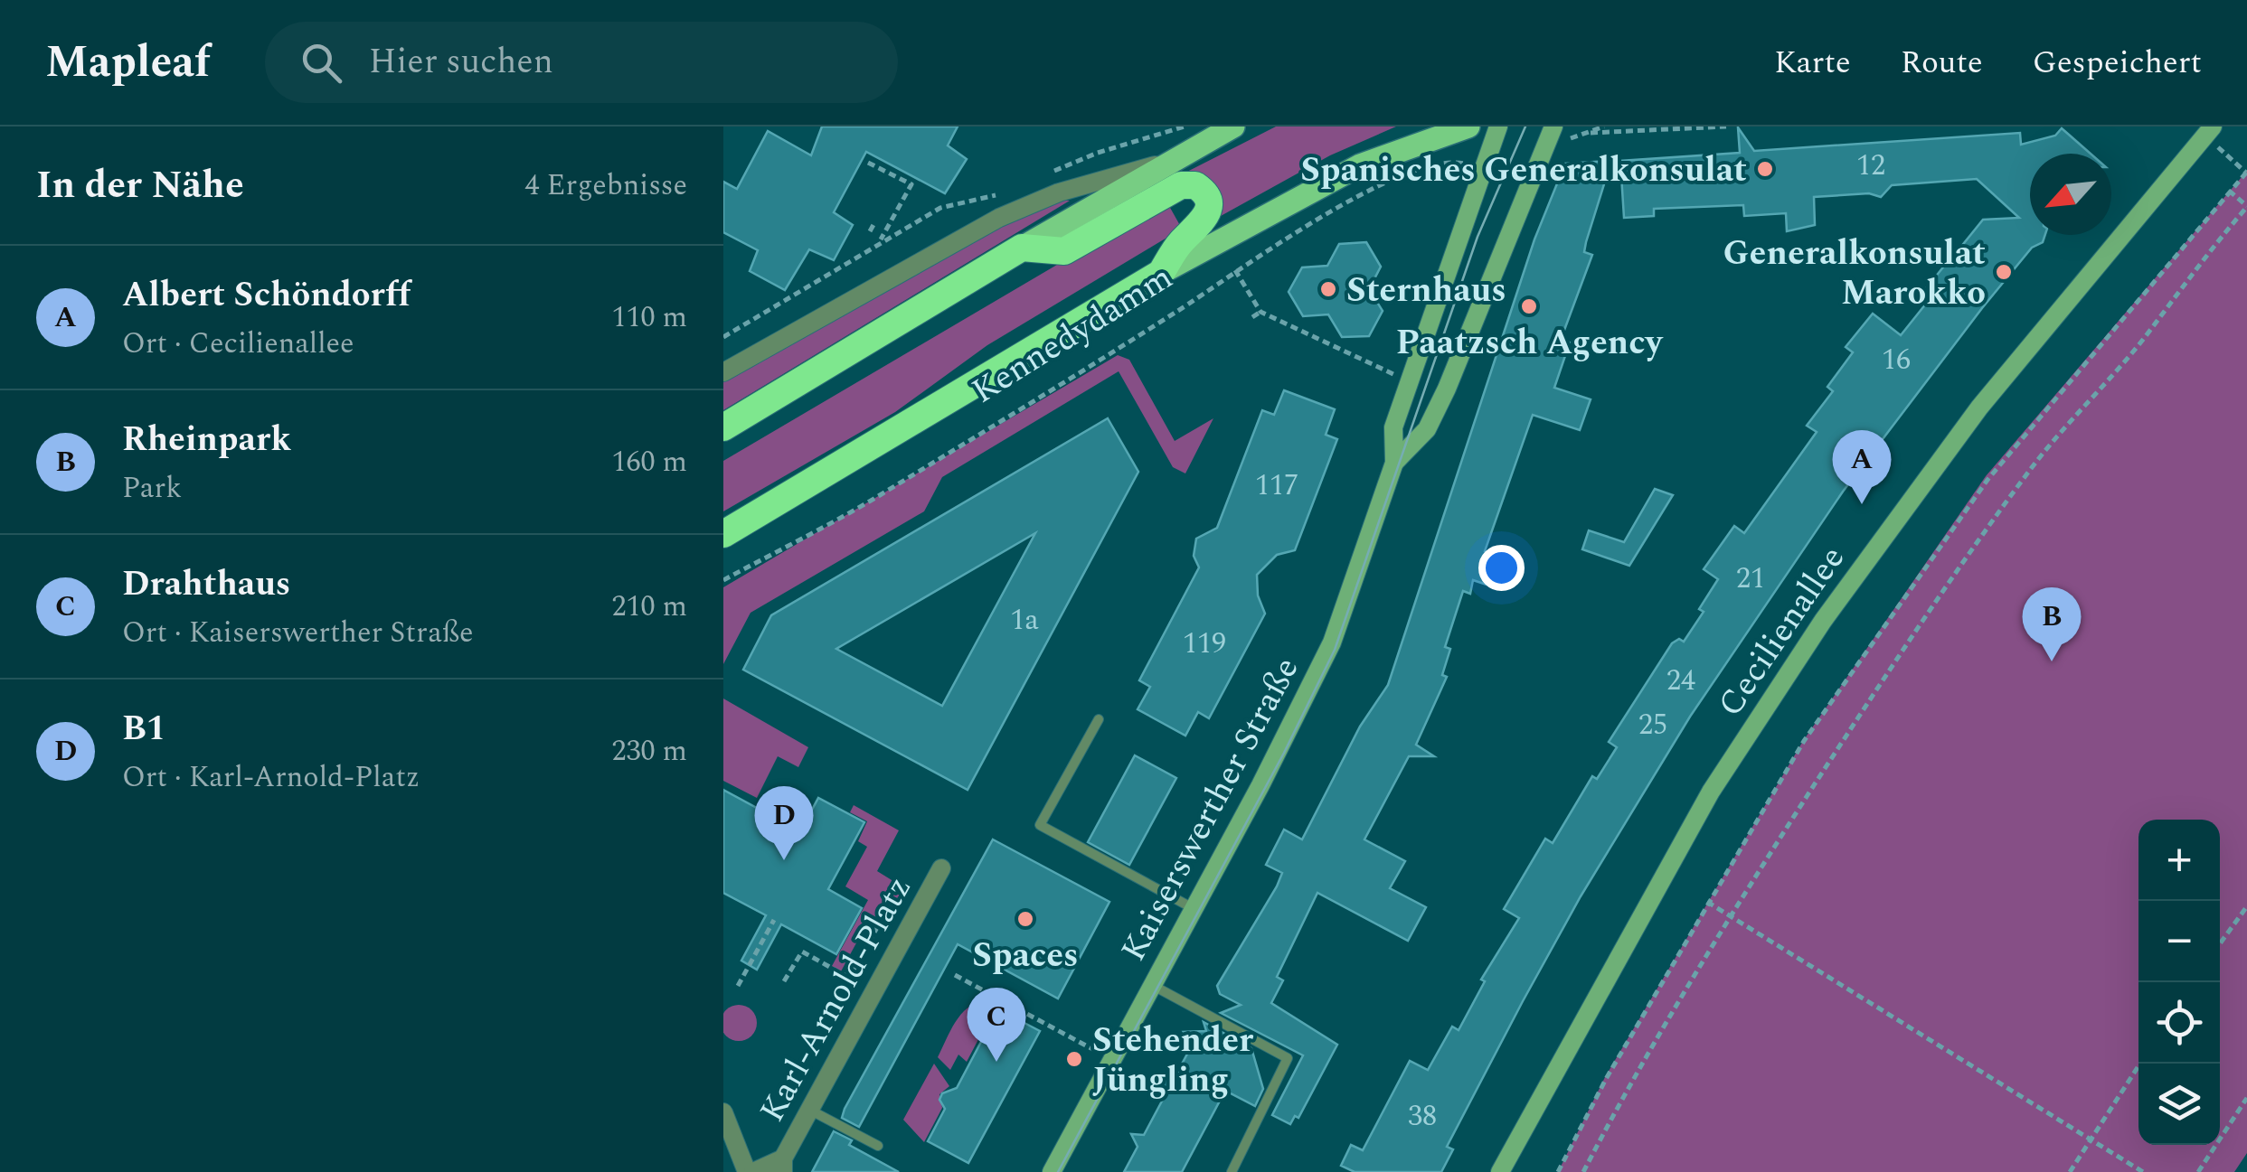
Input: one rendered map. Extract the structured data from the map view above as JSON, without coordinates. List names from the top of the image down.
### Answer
{
  "streets": {
    "highway": ["Kennedydamm"],
    "street": ["Cecilienallee", "Kaiserswerther Straße", "Karl-Arnold-Platz"]
  },
  "places": [
    "Spanisches Generalkonsulat",
    "Generalkonsulat Marokko",
    "Sternhaus",
    "Paatzsch Agency",
    "Spaces",
    "Stehender Jüngling"
  ],
  "house_numbers": [
    "12",
    "16",
    "117",
    "21",
    "1a",
    "119",
    "24",
    "25",
    "38"
  ],
  "north": "bottom left",
  "page": {
    "header": "Mapleaf",
    "search": "Hier suchen",
    "nav": ["Karte", "Route", "Gespeichert"],
    "heading": ["In der Nähe", "4 Ergebnisse"],
    "list": [
      {
        "mark": "A",
        "name": "Albert Schöndorff",
        "note": "Ort · Cecilienallee",
        "value": "110 m"
      },
      {
        "mark": "B",
        "name": "Rheinpark",
        "note": "Park",
        "value": "160 m"
      },
      {
        "mark": "C",
        "name": "Drahthaus",
        "note": "Ort · Kaiserswerther Straße",
        "value": "210 m"
      },
      {
        "mark": "D",
        "name": "B1",
        "note": "Ort · Karl-Arnold-Platz",
        "value": "230 m"
      }
    ],
    "pins": [
      "A",
      "B",
      "D",
      "C"
    ],
    "map_buttons": ["+", "−"]
  }
}
